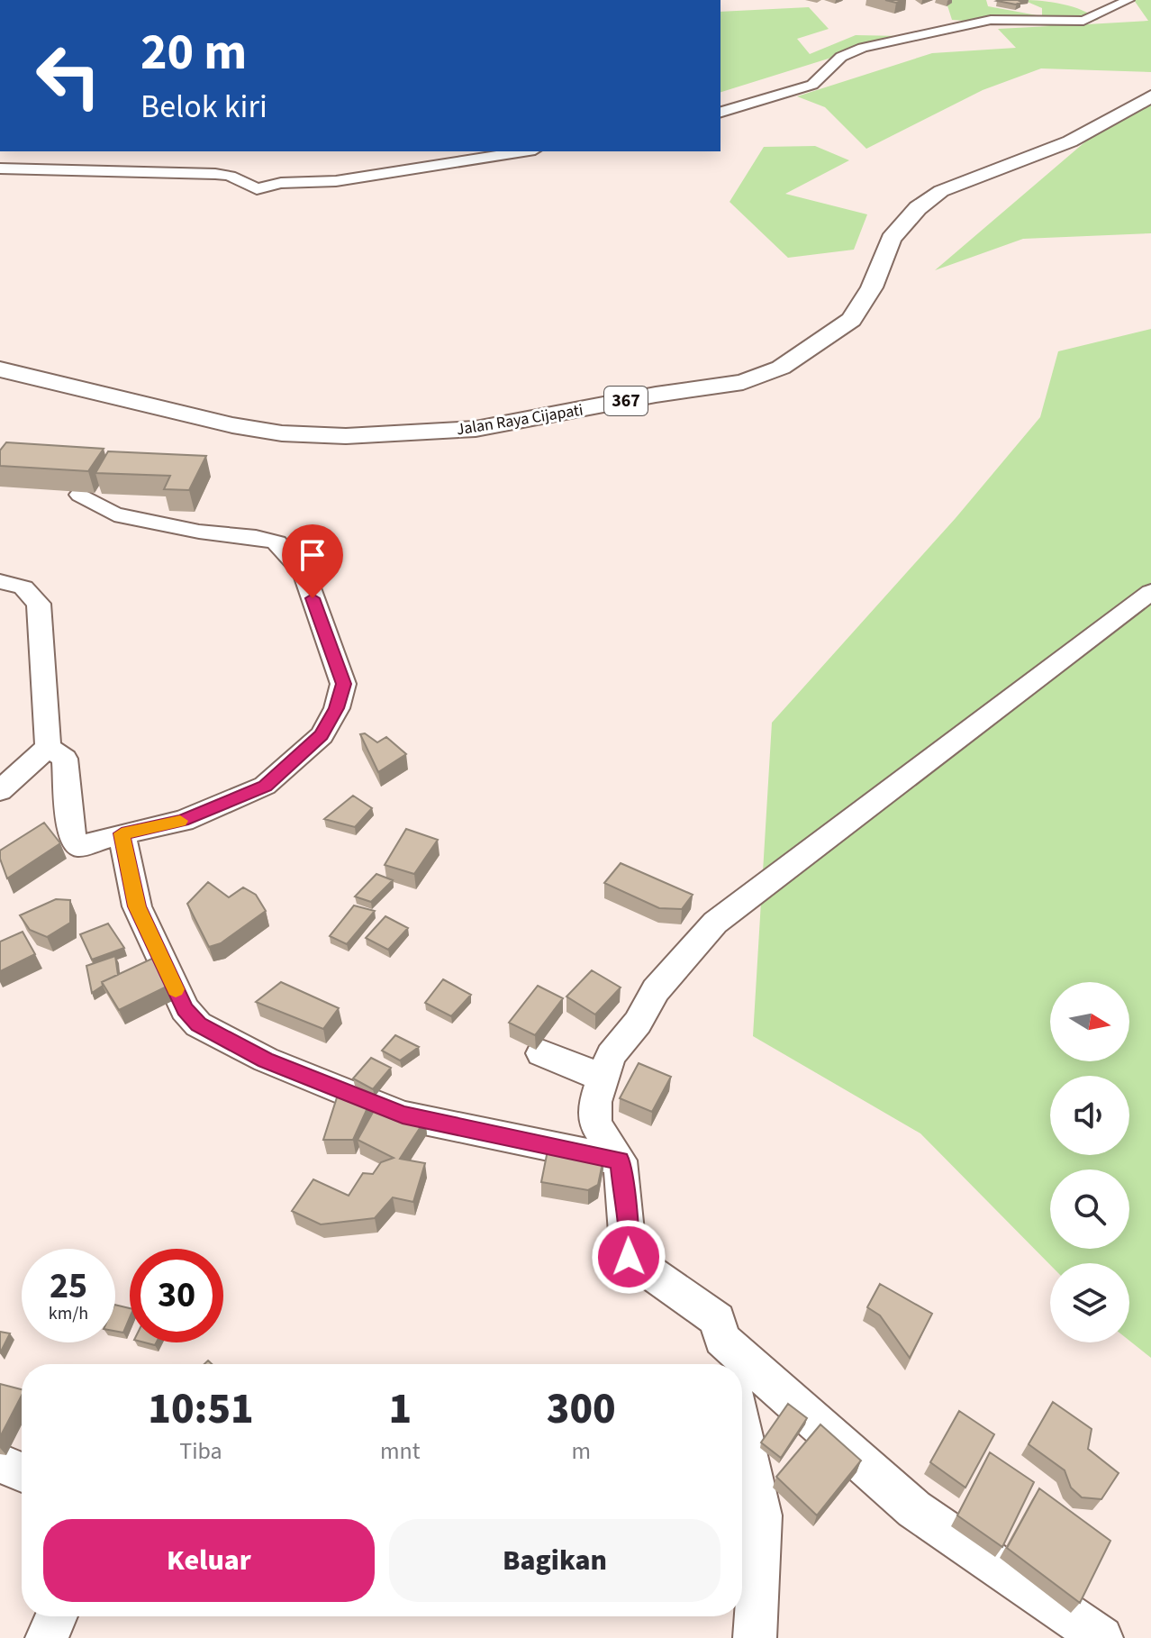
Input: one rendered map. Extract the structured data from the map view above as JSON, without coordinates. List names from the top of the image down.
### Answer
{
  "streets": {
    "main road": ["367", "Jalan Raya Cijapati"]
  },
  "north": "right",
  "page": {
    "turn": ["20 m", "Belok kiri"],
    "speed": "25 km/h",
    "limit": "30",
    "eta": [
      "10:51",
      "Tiba",
      "1",
      "mnt",
      "300",
      "m"
    ],
    "buttons": ["Keluar", "Bagikan"]
  }
}
